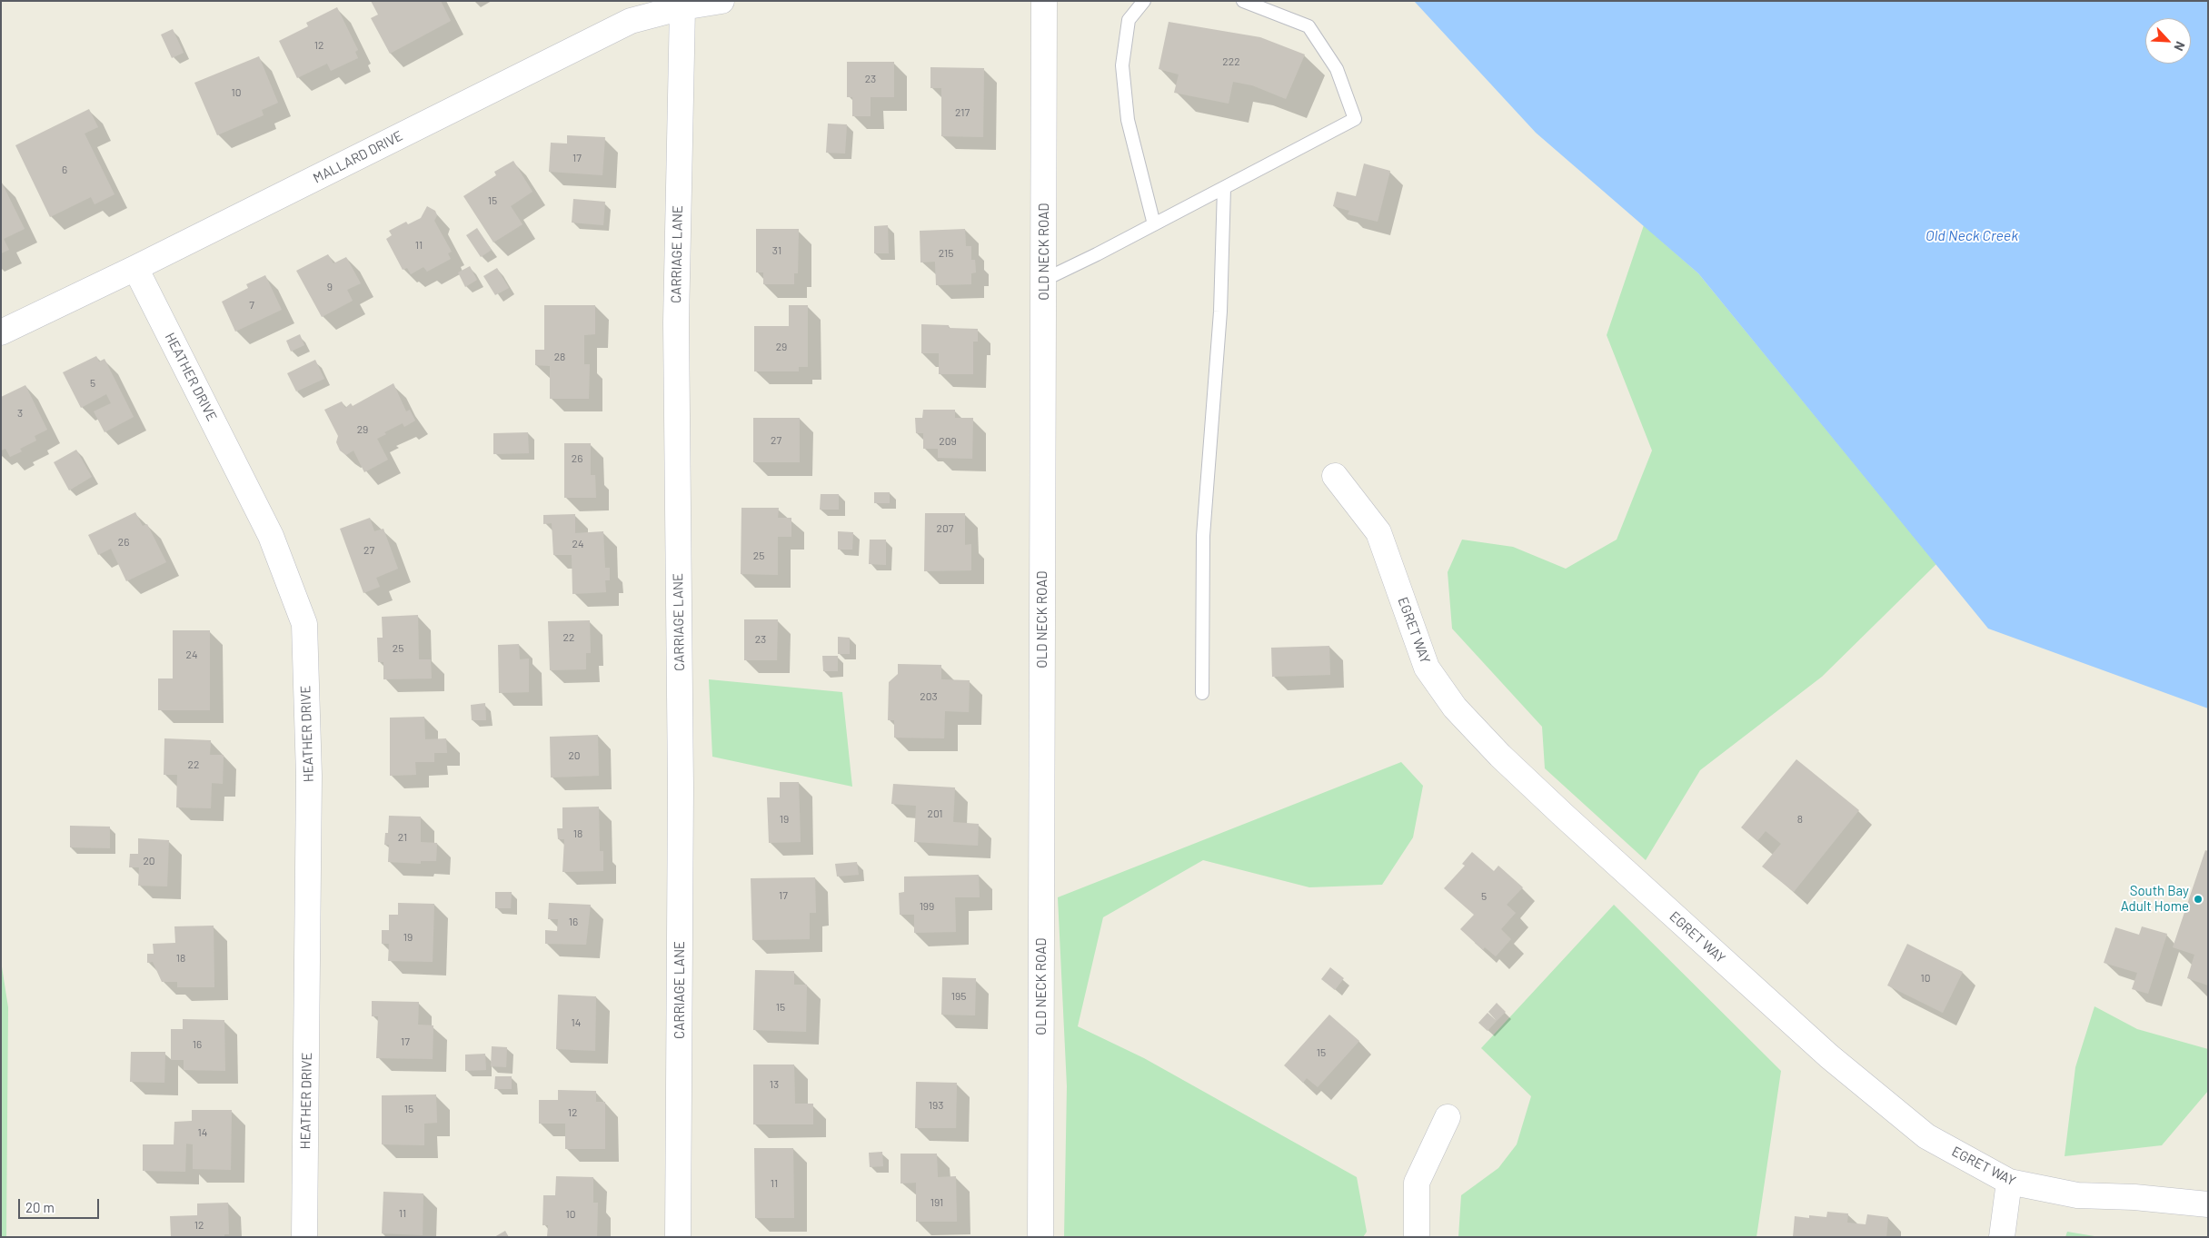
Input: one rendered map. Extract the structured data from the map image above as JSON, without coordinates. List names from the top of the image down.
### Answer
{
  "streets": {
    "street": [
      "MALLARD DRIVE",
      "OLD NECK ROAD",
      "CARRIAGE LANE",
      "HEATHER DRIVE",
      "EGRET WAY"
    ]
  },
  "crossings": [
    ["MALLARD DRIVE", "CARRIAGE LANE"],
    ["MALLARD DRIVE", "HEATHER DRIVE"]
  ],
  "water": ["Old Neck Creek"],
  "places": ["South Bay Adult Home"],
  "house_numbers": [
    "12",
    "222",
    "23",
    "10",
    "217",
    "17",
    "6",
    "15",
    "11",
    "31",
    "215",
    "9",
    "7",
    "29",
    "28",
    "5",
    "3",
    "29",
    "27",
    "209",
    "26",
    "207",
    "26",
    "24",
    "27",
    "25",
    "22",
    "23",
    "25",
    "24",
    "203",
    "20",
    "22",
    "201",
    "19",
    "8",
    "18",
    "21",
    "20",
    "17",
    "5",
    "199",
    "16",
    "19",
    "18",
    "10",
    "195",
    "15",
    "14",
    "17",
    "16",
    "15",
    "13",
    "193",
    "15",
    "12",
    "14",
    "11",
    "191",
    "11",
    "10",
    "12"
  ],
  "scale_bar": "20 m",
  "north": "bottom right"
}
